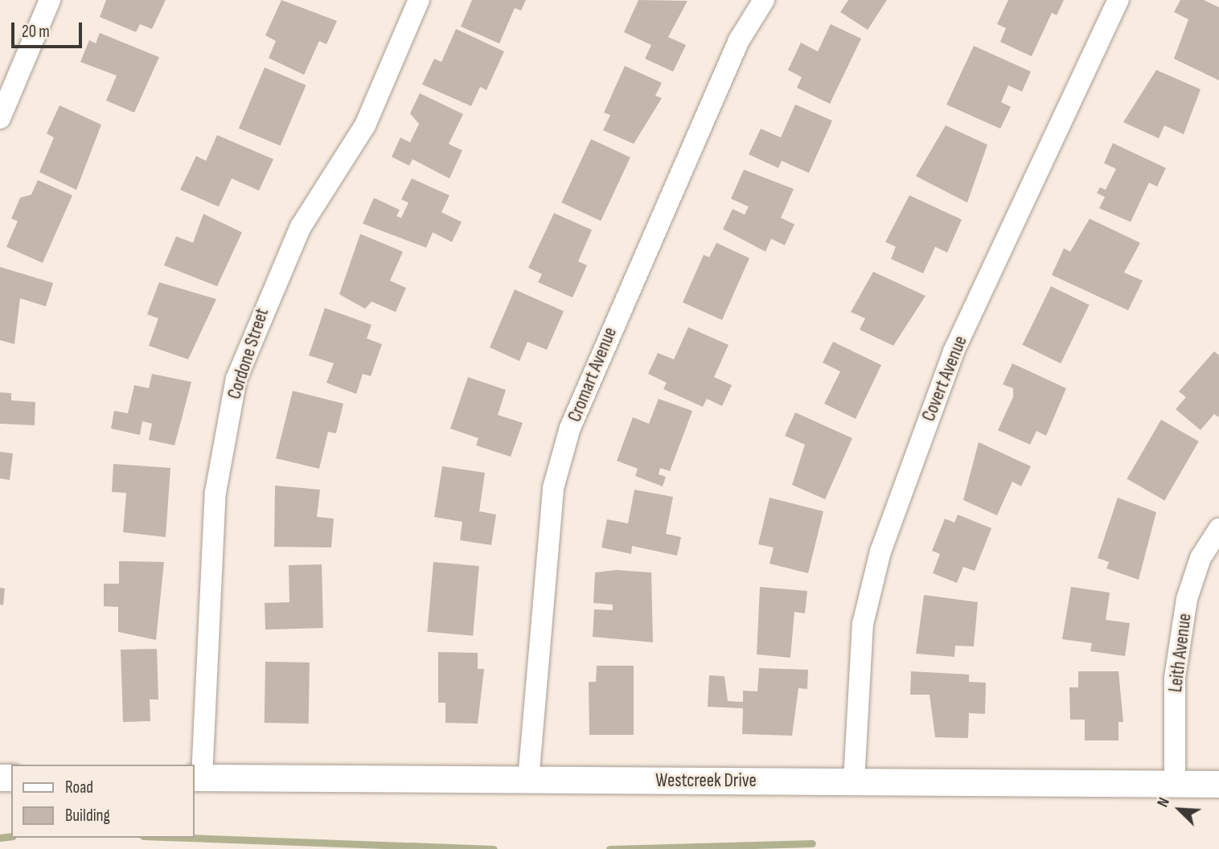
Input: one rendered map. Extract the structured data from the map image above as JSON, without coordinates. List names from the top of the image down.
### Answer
{
  "streets": {
    "street": [
      "Cordone Street",
      "Cromart Avenue",
      "Covert Avenue",
      "Leith Avenue",
      "Westcreek Drive"
    ]
  },
  "crossings": [
    ["Cordone Street", "Westcreek Drive"],
    ["Cromart Avenue", "Westcreek Drive"],
    ["Covert Avenue", "Westcreek Drive"],
    ["Leith Avenue", "Westcreek Drive"]
  ],
  "legend": ["Road", "Building"],
  "scale_bar": "20 m",
  "north": "top left"
}
